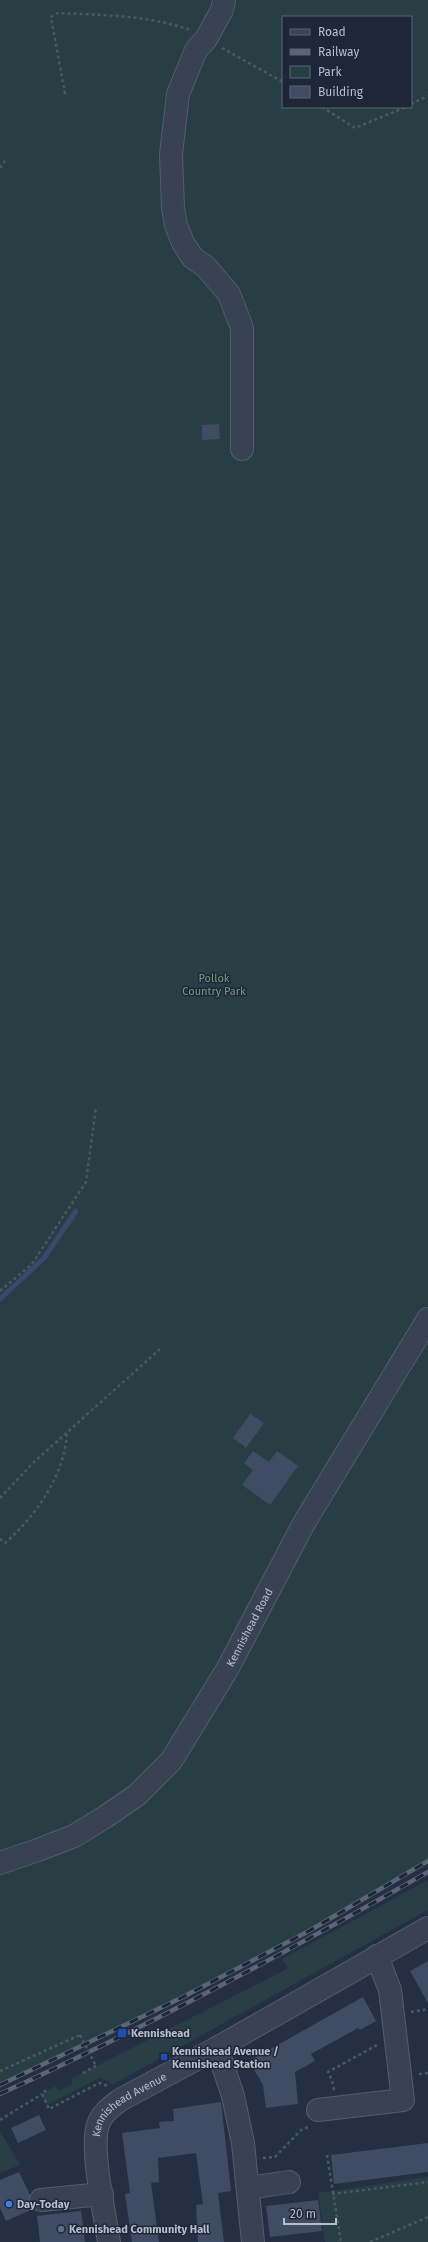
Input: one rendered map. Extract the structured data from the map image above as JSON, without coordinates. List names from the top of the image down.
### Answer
{
  "streets": {
    "street": ["Kennishead Road", "Kennishead Avenue"]
  },
  "parks": ["Pollok Country Park"],
  "places": {
    "transit": ["Kennishead", "Kennishead Avenue / Kennishead Station"],
    "other": ["Day-Today", "Kennishead Community Hall"]
  },
  "legend": [
    "Road",
    "Railway",
    "Park",
    "Building"
  ],
  "scale_bar": "20 m"
}
